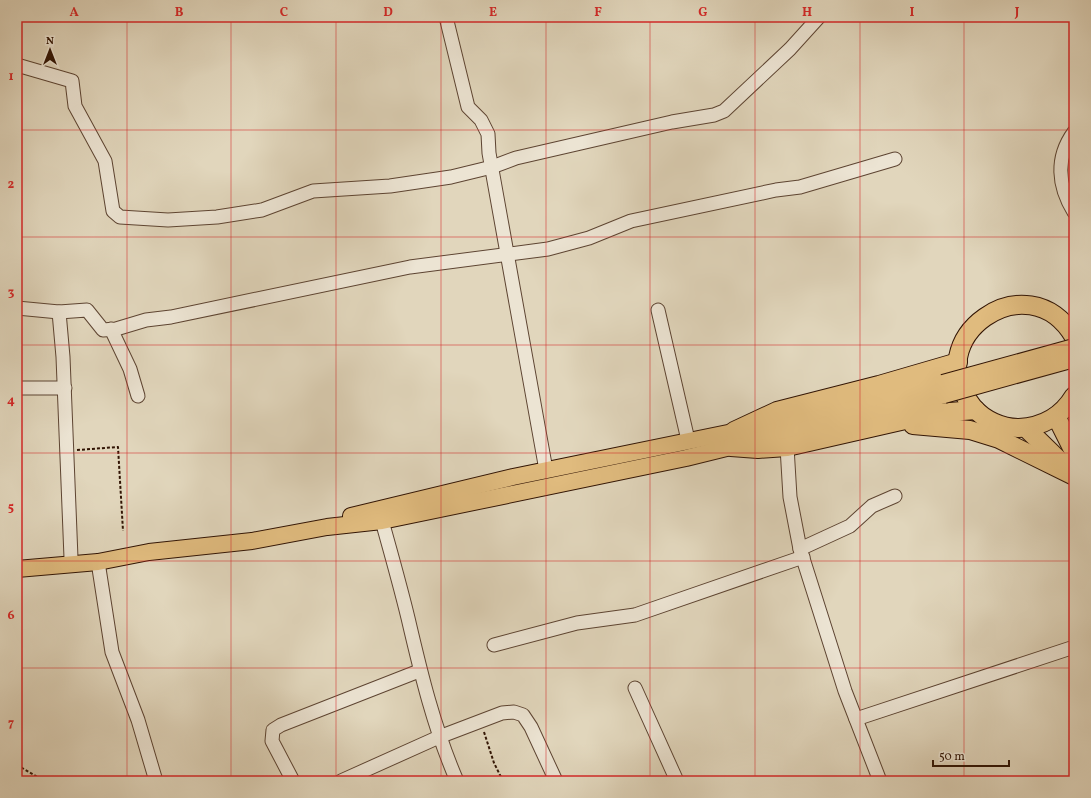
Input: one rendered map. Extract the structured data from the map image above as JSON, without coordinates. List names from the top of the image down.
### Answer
{
  "scale_bar": "50 m",
  "north": "top",
  "grid": {
    "columns": [
      "A",
      "B",
      "C",
      "D",
      "E",
      "F",
      "G",
      "H",
      "I",
      "J"
    ],
    "rows": [
      "1",
      "2",
      "3",
      "4",
      "5",
      "6",
      "7"
    ]
  }
}
